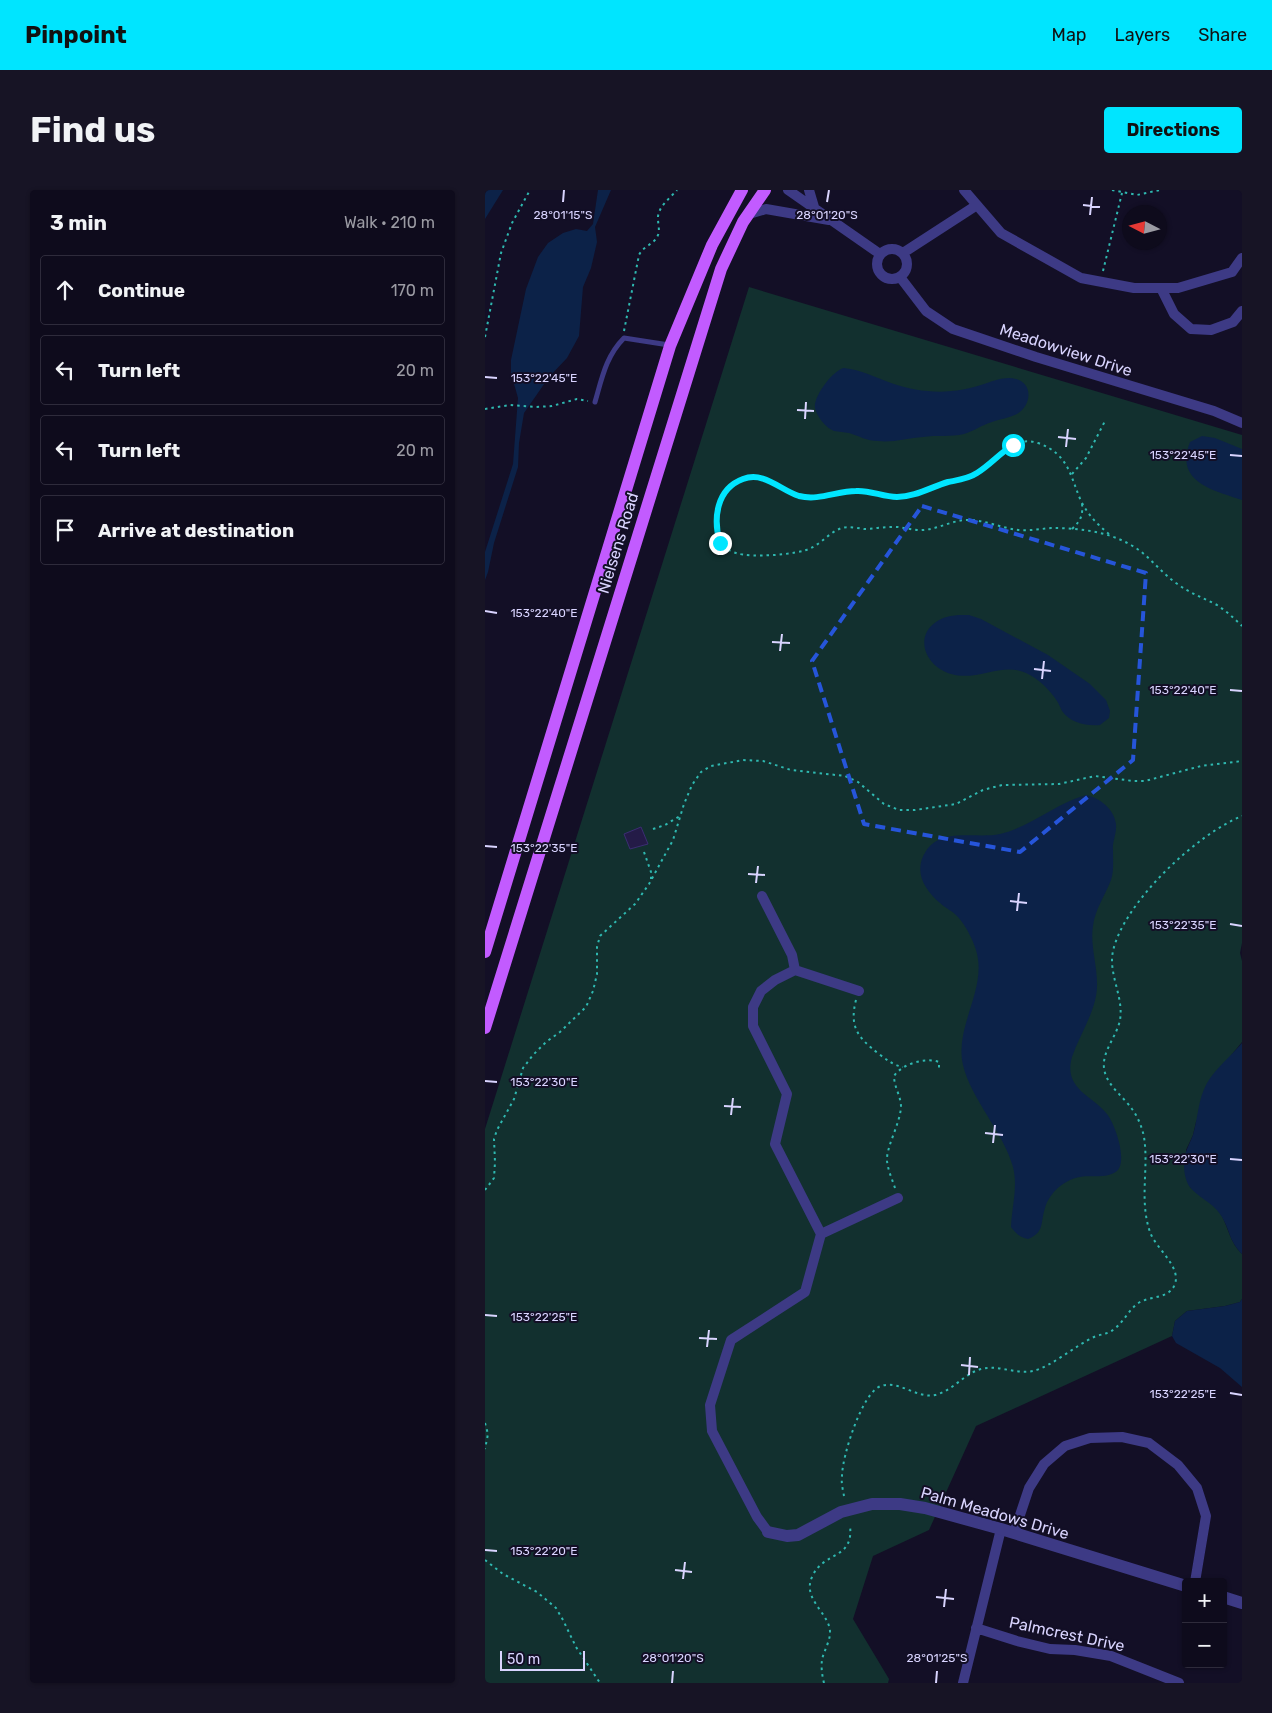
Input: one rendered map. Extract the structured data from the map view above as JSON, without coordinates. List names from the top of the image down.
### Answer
{
  "streets": {
    "main road": ["Nielsens Road"],
    "street": ["Meadowview Drive", "Palm Meadows Drive", "Palmcrest Drive"]
  },
  "scale_bar": "50 m",
  "north": "left",
  "page": {
    "header": "Pinpoint",
    "nav": ["Map", "Layers", "Share"],
    "buttons": "Directions",
    "title": "Find us",
    "heading": ["3 min", "Walk · 210 m"],
    "list": [
      ["Continue", "170 m"],
      ["Turn left", "20 m"],
      ["Turn left", "20 m"],
      "Arrive at destination"
    ],
    "map_buttons": ["+", "−"],
    "scale": "50 m"
  },
  "coordinates": [
    "28°01'15\"S",
    "28°01'20\"S",
    "153°22'45\"E",
    "153°22'40\"E",
    "153°22'35\"E",
    "153°22'30\"E",
    "153°22'25\"E",
    "153°22'20\"E",
    "28°01'25\"S"
  ]
}
